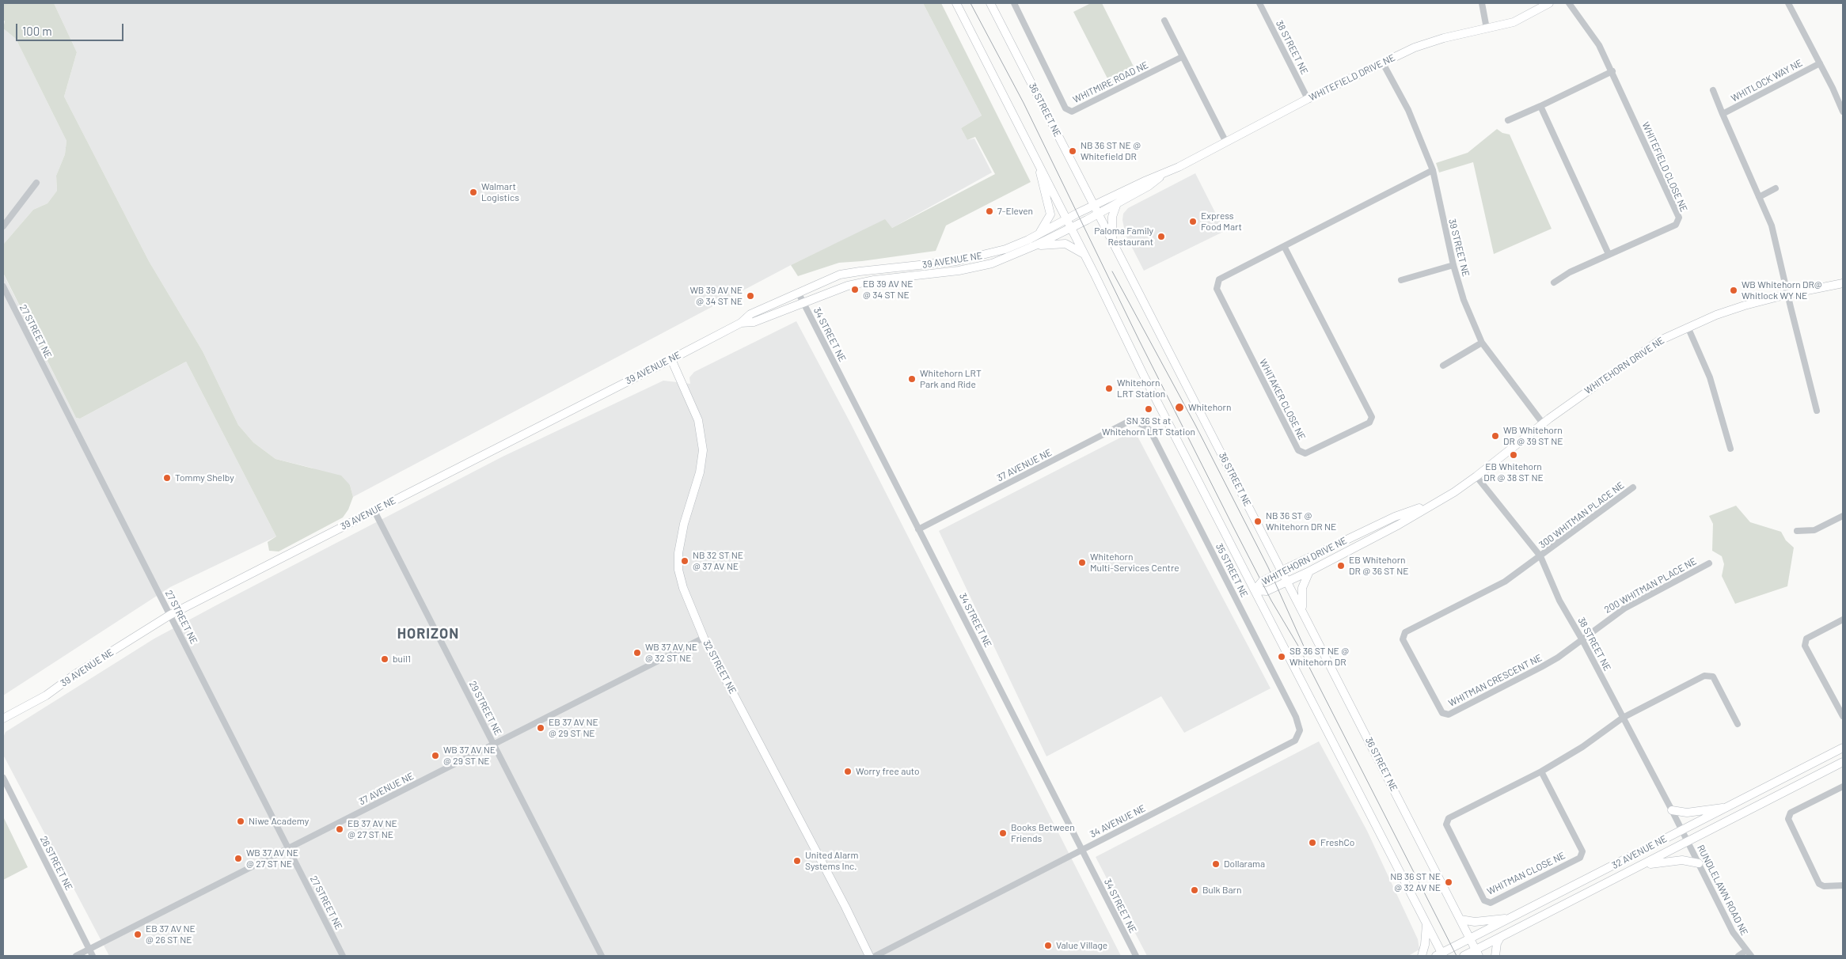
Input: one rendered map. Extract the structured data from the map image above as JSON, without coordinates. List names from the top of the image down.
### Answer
{
  "streets": {
    "street": [
      "38 STREET NE",
      "WHITEFIELD DRIVE NE",
      "WHITLOCK WAY NE",
      "WHITMIRE ROAD NE",
      "36 STREET NE",
      "WHITEFIELD CLOSE NE",
      "39 STREET NE",
      "39 AVENUE NE",
      "27 STREET NE",
      "34 STREET NE",
      "WHITEHORN DRIVE NE",
      "WHITAKER CLOSE NE",
      "37 AVENUE NE",
      "300 WHITMAN PLACE NE",
      "35 STREET NE",
      "200 WHITMAN PLACE NE",
      "32 STREET NE",
      "WHITMAN CRESCENT NE",
      "29 STREET NE",
      "34 AVENUE NE",
      "32 AVENUE NE",
      "26 STREET NE",
      "WHITMAN CLOSE NE",
      "RUNDLELAWN ROAD NE"
    ]
  },
  "crossings": [
    ["38 STREET NE", "WHITEFIELD DRIVE NE"],
    ["38 STREET NE", "WHITEHORN DRIVE NE"],
    ["38 STREET NE", "300 WHITMAN PLACE NE"],
    ["38 STREET NE", "200 WHITMAN PLACE NE"],
    ["38 STREET NE", "WHITMAN CRESCENT NE"],
    ["38 STREET NE", "32 AVENUE NE"],
    ["38 STREET NE", "WHITMAN CLOSE NE"],
    ["38 STREET NE", "RUNDLELAWN ROAD NE"],
    ["WHITEFIELD DRIVE NE", "36 STREET NE"],
    ["WHITEFIELD DRIVE NE", "39 STREET NE"],
    ["WHITEFIELD DRIVE NE", "39 AVENUE NE"],
    ["WHITLOCK WAY NE", "WHITEHORN DRIVE NE"],
    ["36 STREET NE", "39 AVENUE NE"],
    ["36 STREET NE", "WHITEHORN DRIVE NE"],
    ["36 STREET NE", "32 AVENUE NE"],
    ["39 STREET NE", "WHITEHORN DRIVE NE"],
    ["39 STREET NE", "WHITAKER CLOSE NE"],
    ["39 AVENUE NE", "27 STREET NE"],
    ["39 AVENUE NE", "34 STREET NE"],
    ["39 AVENUE NE", "32 STREET NE"],
    ["39 AVENUE NE", "29 STREET NE"],
    ["27 STREET NE", "37 AVENUE NE"],
    ["34 STREET NE", "37 AVENUE NE"],
    ["34 STREET NE", "34 AVENUE NE"],
    ["37 AVENUE NE", "35 STREET NE"],
    ["37 AVENUE NE", "32 STREET NE"],
    ["37 AVENUE NE", "29 STREET NE"],
    ["37 AVENUE NE", "26 STREET NE"],
    ["300 WHITMAN PLACE NE", "WHITMAN CRESCENT NE"],
    ["35 STREET NE", "34 AVENUE NE"],
    ["200 WHITMAN PLACE NE", "WHITMAN CRESCENT NE"],
    ["32 AVENUE NE", "RUNDLELAWN ROAD NE"]
  ],
  "districts": ["HORIZON"],
  "places": [
    "NB 36 ST NE @ Whitefield DR",
    "Walmart Logistics",
    "7-Eleven",
    "Express Food Mart",
    "Paloma Family Restaurant",
    "EB 39 AV NE @ 34 ST NE",
    "WB Whitehorn DR@ Whitlock WY NE",
    "WB 39 AV NE @ 34 ST NE",
    "Whitehorn LRT Park and Ride",
    "Whitehorn LRT Station",
    "Whitehorn",
    "SN 36 St at Whitehorn LRT Station",
    "WB Whitehorn DR @ 39 ST NE",
    "EB Whitehorn DR @ 38 ST NE",
    "Tommy Shelby",
    "NB 36 ST @ Whitehorn DR NE",
    "NB 32 ST NE @ 37 AV NE",
    "Whitehorn Multi-Services Centre",
    "EB Whitehorn DR @ 36 ST NE",
    "WB 37 AV NE @ 32 ST NE",
    "SB 36 ST NE @ Whitehorn DR",
    "buil1",
    "EB 37 AV NE @ 29 ST NE",
    "WB 37 AV NE @ 29 ST NE",
    "Worry free auto",
    "Niwe Academy",
    "EB 37 AV NE @ 27 ST NE",
    "Books Between Friends",
    "FreshCo",
    "WB 37 AV NE @ 27 ST NE",
    "United Alarm Systems Inc.",
    "Dollarama",
    "NB 36 ST NE @ 32 AV NE",
    "Bulk Barn",
    "EB 37 AV NE @ 26 ST NE",
    "Value Village"
  ],
  "scale_bar": "100 m"
}
